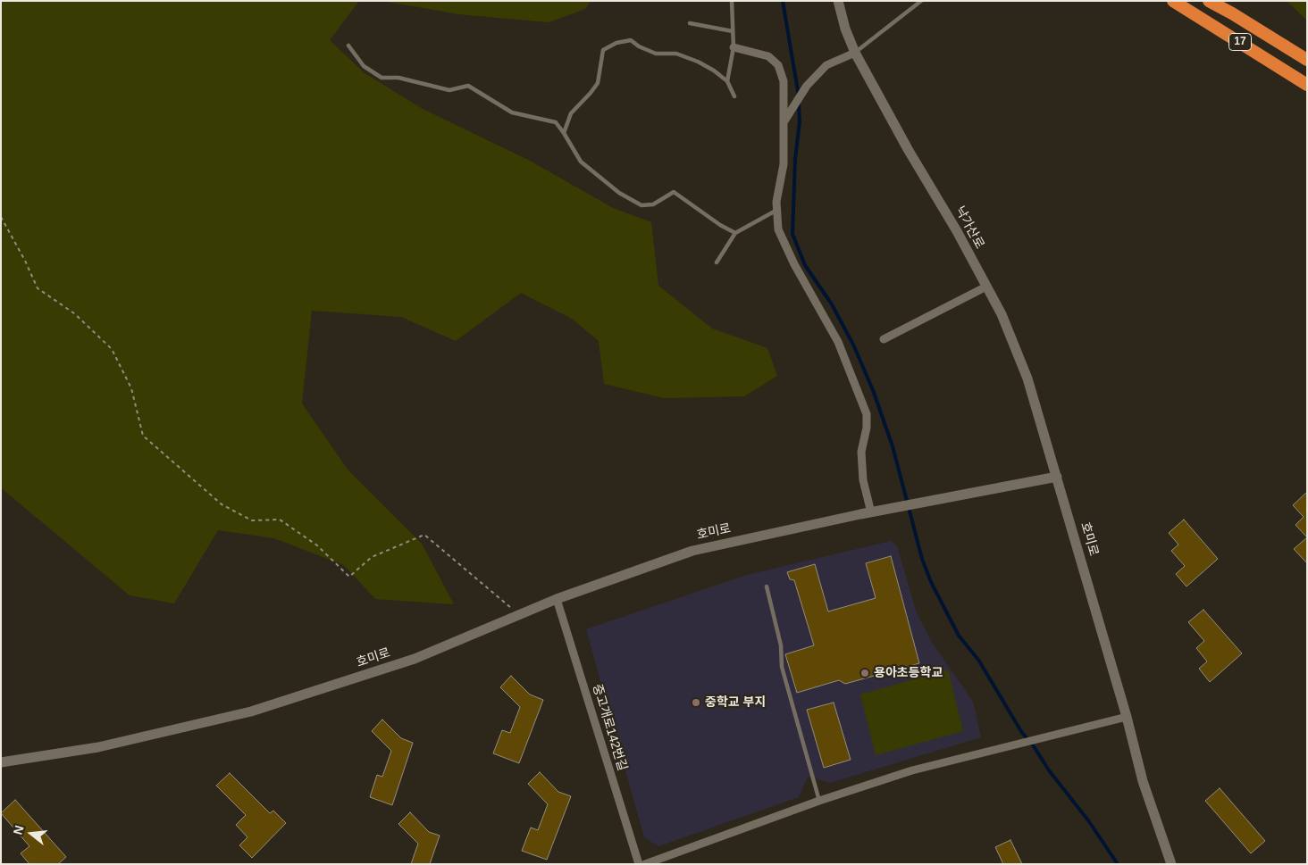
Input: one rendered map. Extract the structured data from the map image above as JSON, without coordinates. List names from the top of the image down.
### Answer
{
  "streets": {
    "highway": ["17"],
    "street": ["낙가산로", "호미로", "중고개로142번길"]
  },
  "crossings": [
    ["낙가산로", "호미로"],
    ["호미로", "중고개로142번길"]
  ],
  "places": ["용아초등학교", "중학교 부지"],
  "north": "left"
}
